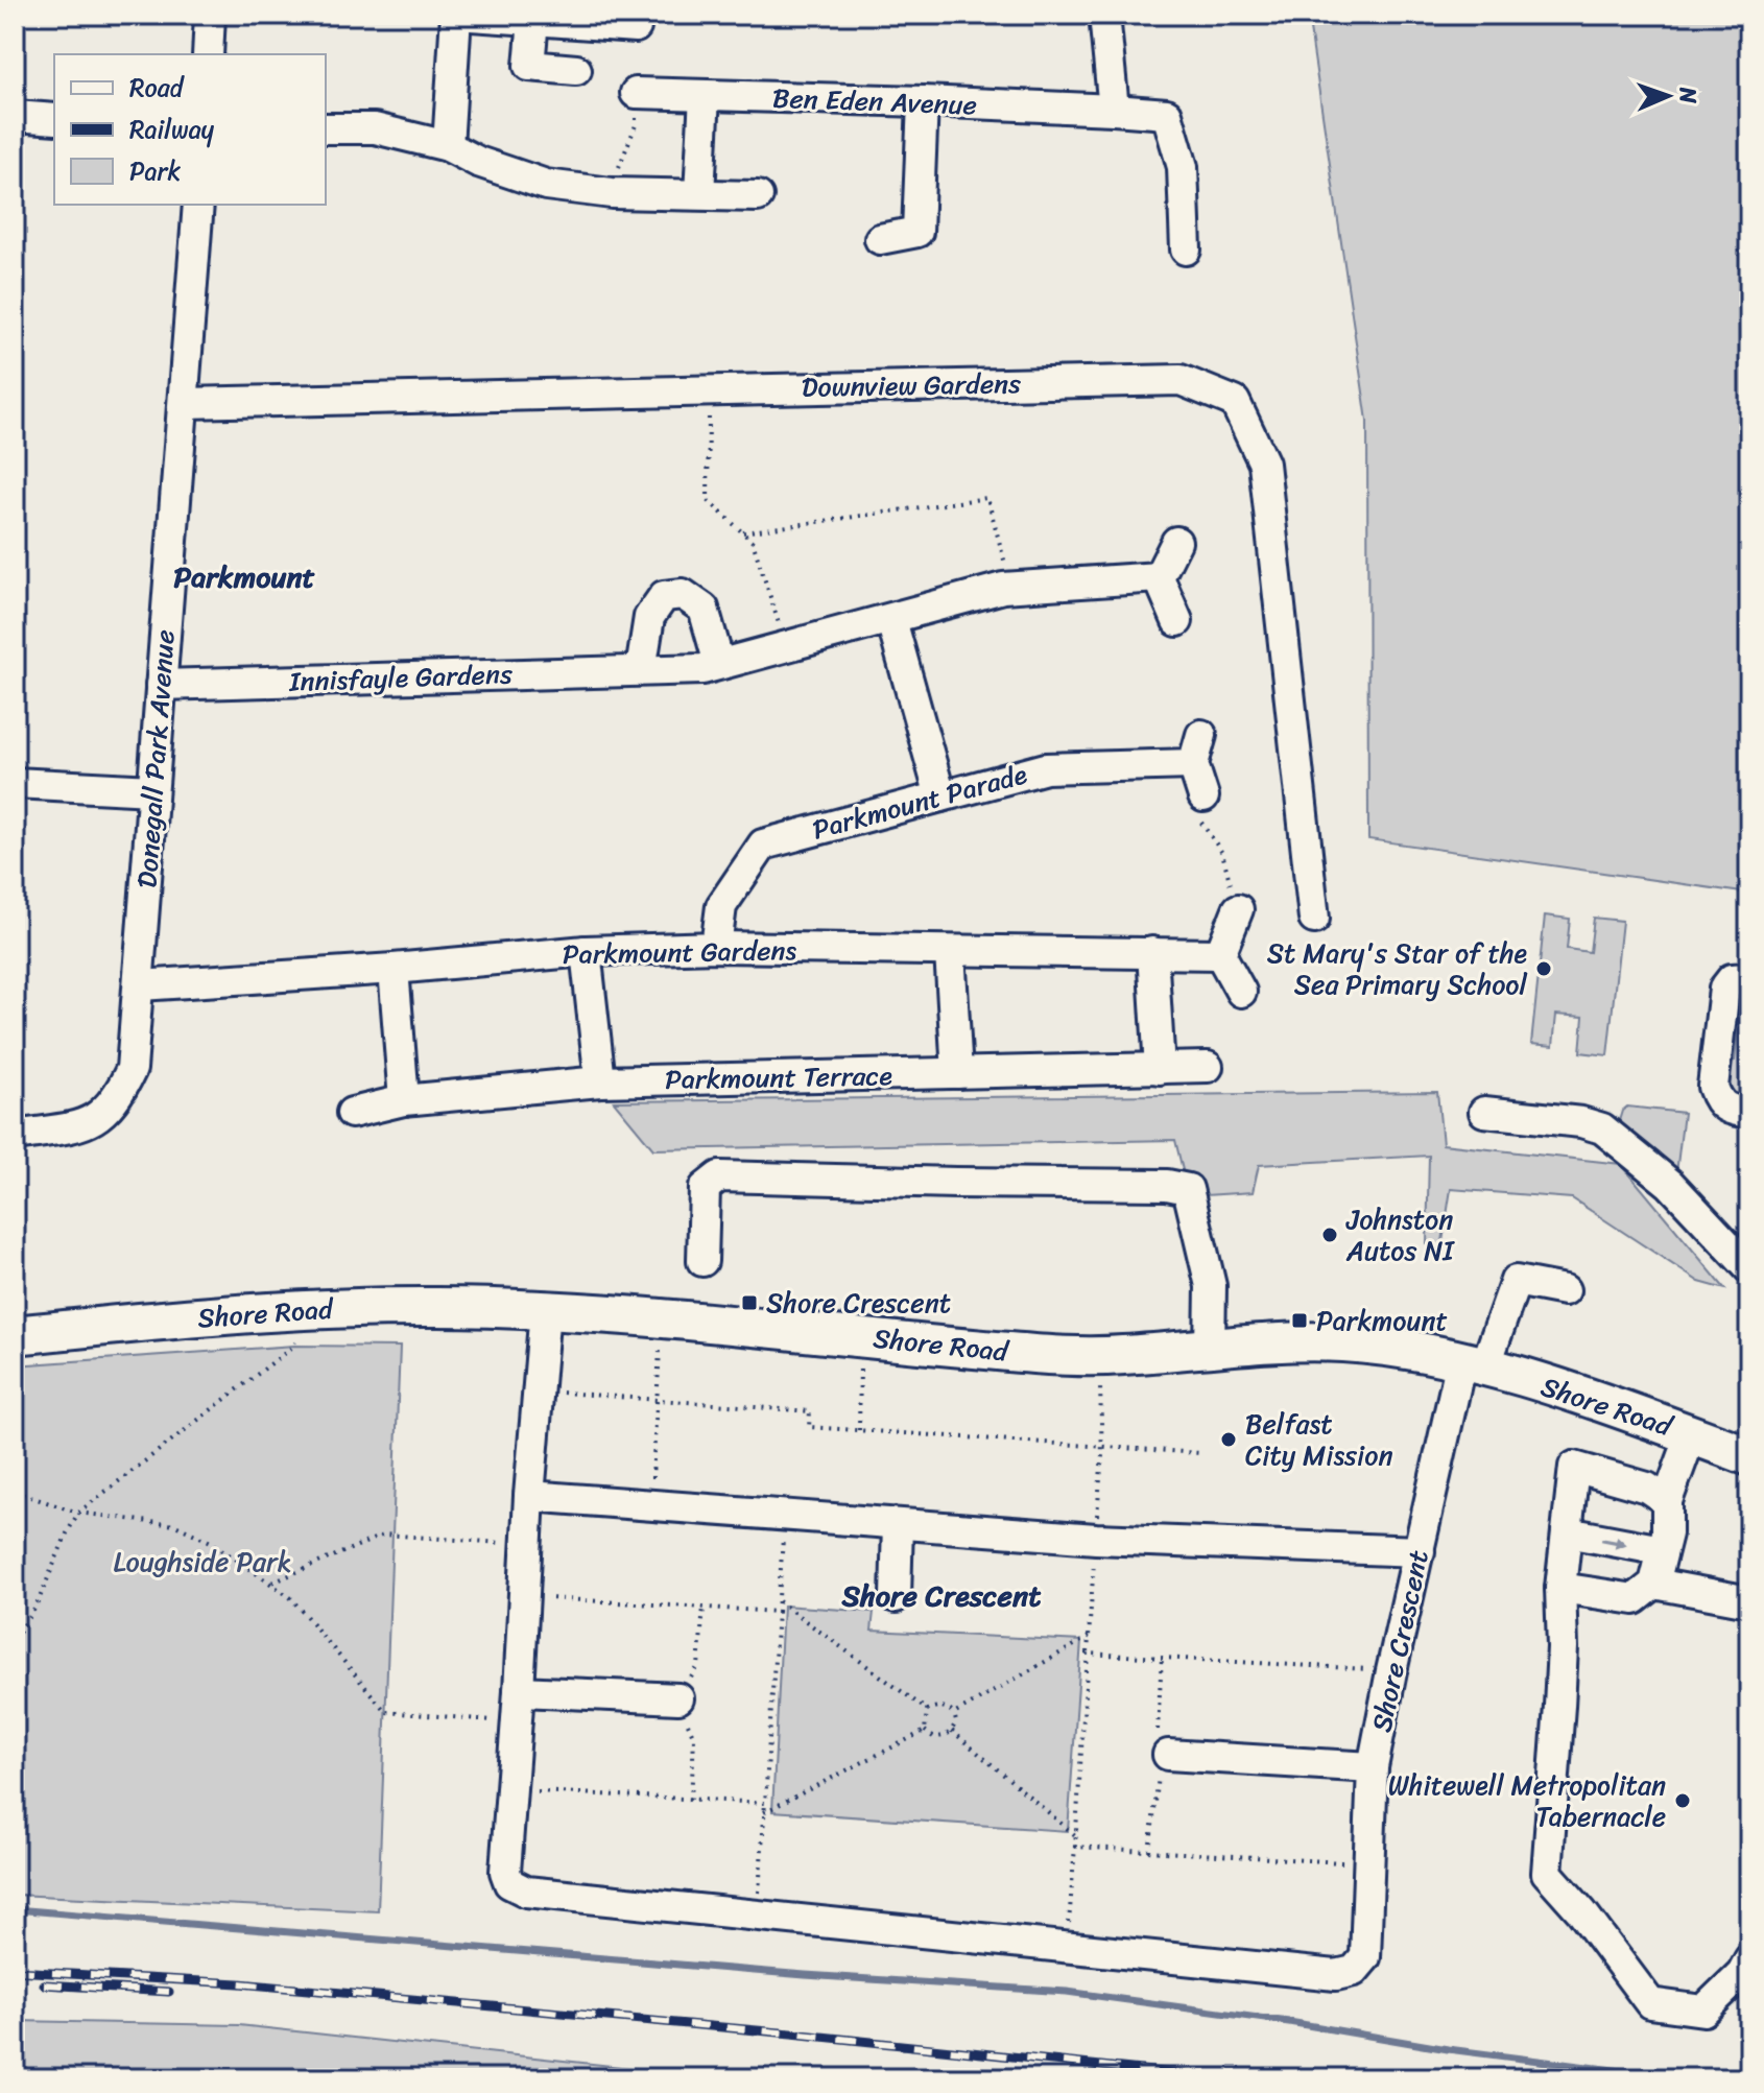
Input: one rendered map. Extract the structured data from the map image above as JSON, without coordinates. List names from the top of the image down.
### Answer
{
  "streets": {
    "main road": ["Shore Road"],
    "street": [
      "Ben Eden Avenue",
      "Downview Gardens",
      "Innisfayle Gardens",
      "Donegall Park Avenue",
      "Parkmount Parade",
      "Parkmount Gardens",
      "Parkmount Terrace",
      "Shore Crescent"
    ]
  },
  "crossings": [
    ["Downview Gardens", "Donegall Park Avenue"],
    ["Innisfayle Gardens", "Donegall Park Avenue"],
    ["Donegall Park Avenue", "Parkmount Gardens"],
    ["Parkmount Parade", "Parkmount Gardens"],
    ["Shore Road", "Shore Crescent"]
  ],
  "districts": ["Parkmount", "Shore Crescent"],
  "parks": ["Loughside Park"],
  "places": {
    "other": [
      "St Mary's Star of the Sea Primary School",
      "Johnston Autos NI",
      "Belfast City Mission",
      "Whitewell Metropolitan Tabernacle"
    ],
    "transit": ["Shore Crescent", "Parkmount"]
  },
  "legend": ["Road", "Railway", "Park"],
  "north": "right"
}
